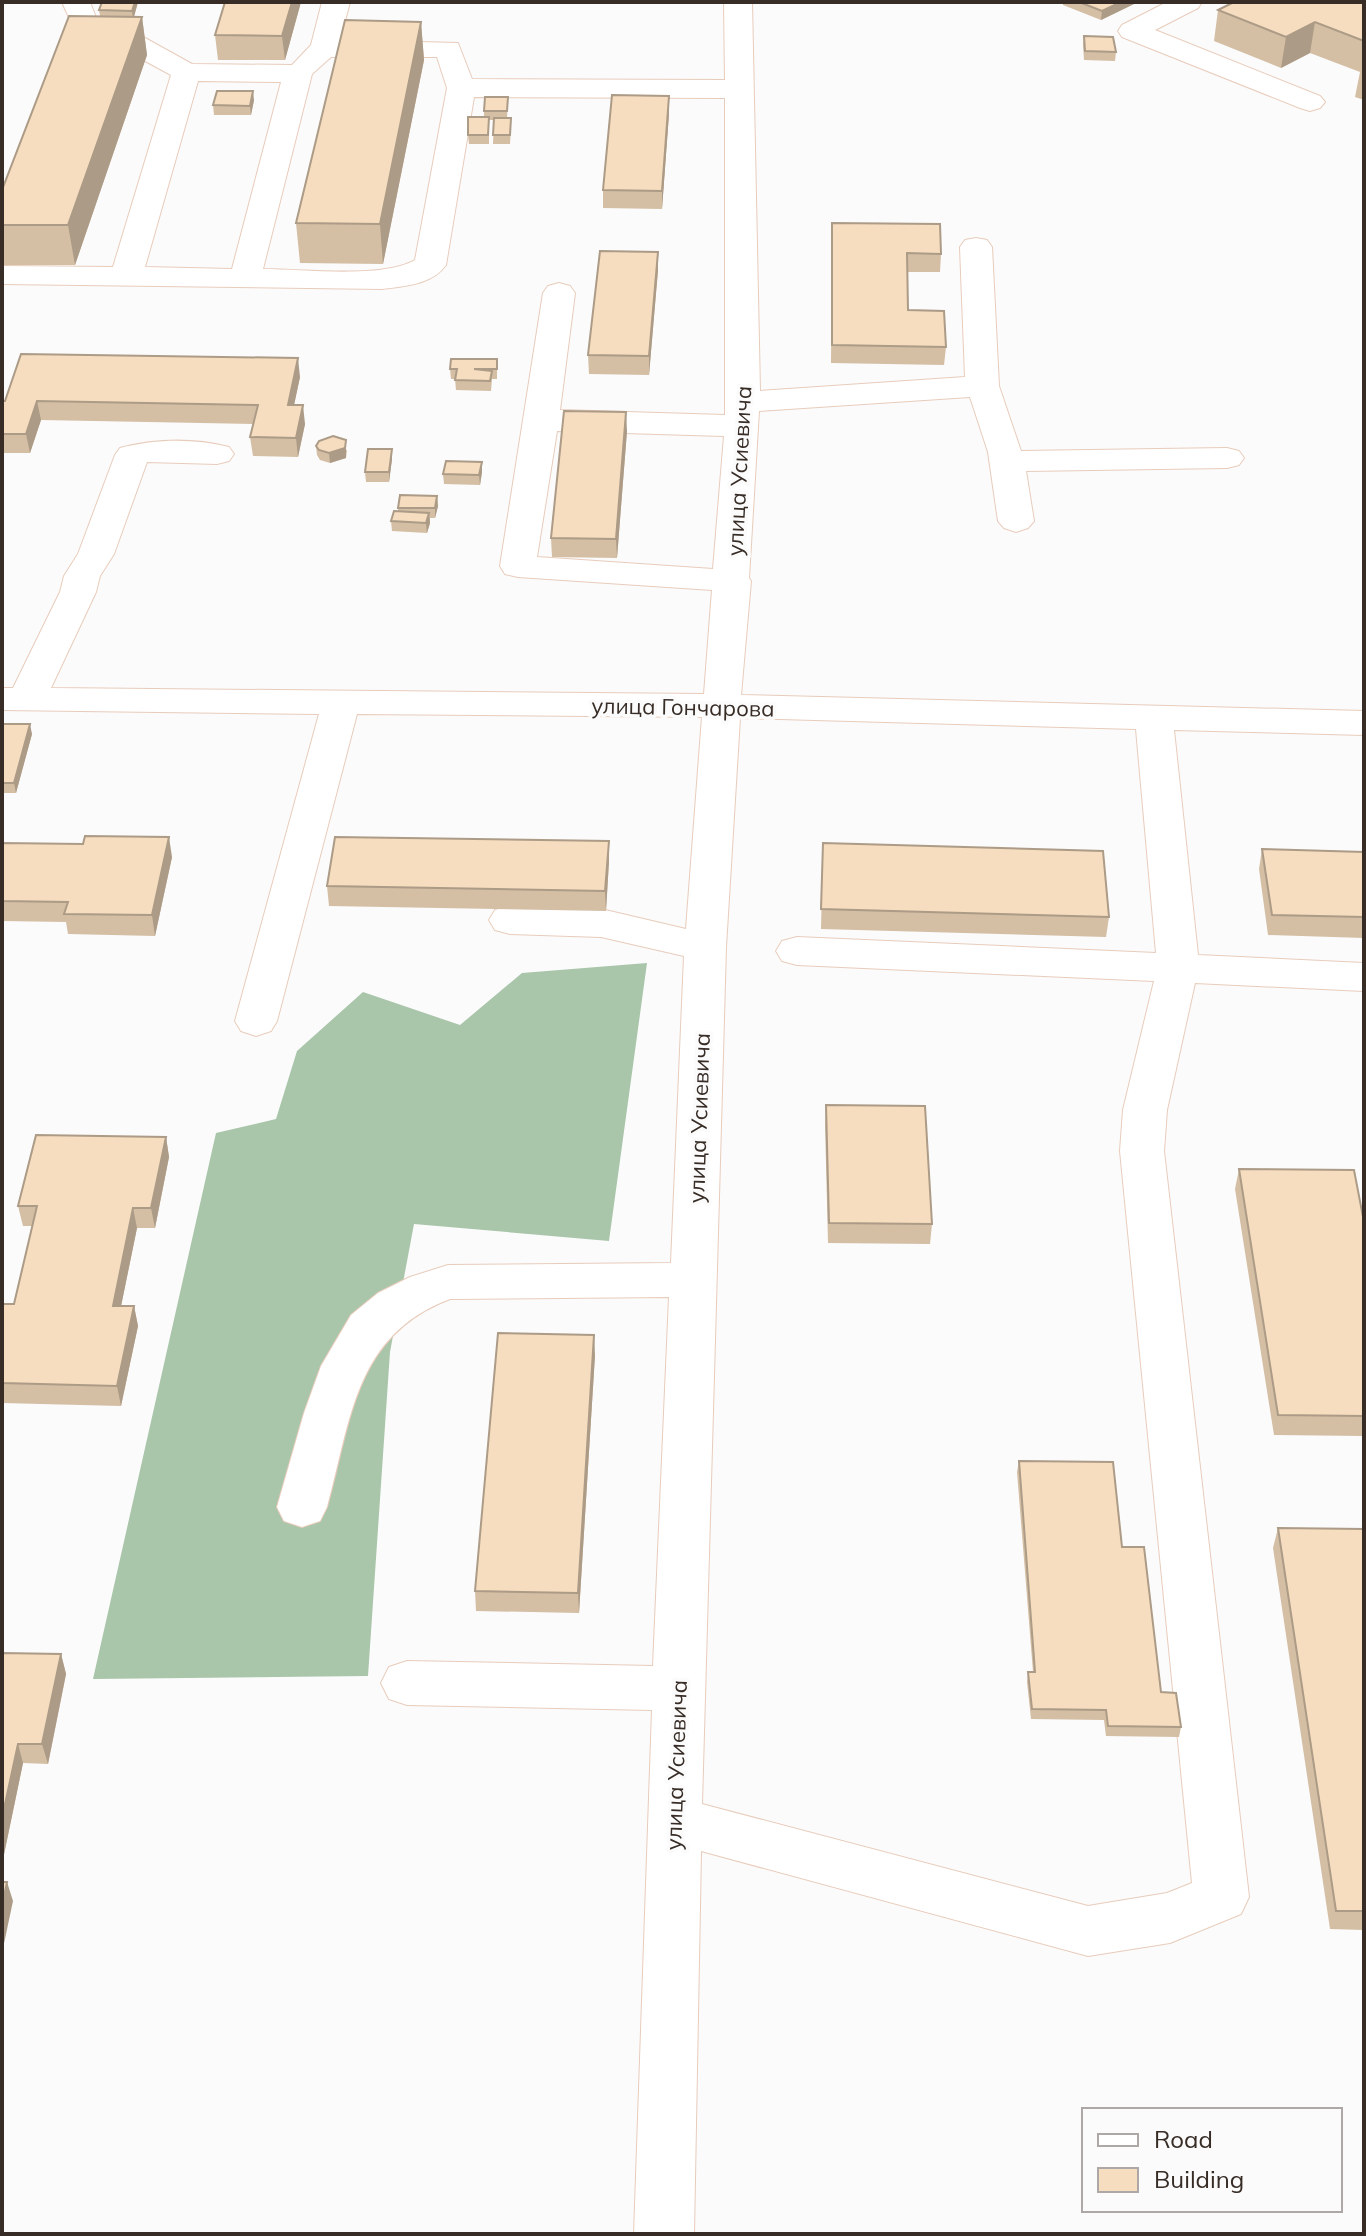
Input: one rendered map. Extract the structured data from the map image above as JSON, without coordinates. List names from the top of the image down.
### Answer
{
  "streets": {
    "street": ["улица Усиевича", "улица Гончарова"]
  },
  "crossings": [
    ["улица Усиевича", "улица Гончарова"]
  ],
  "legend": ["Road", "Building"]
}
